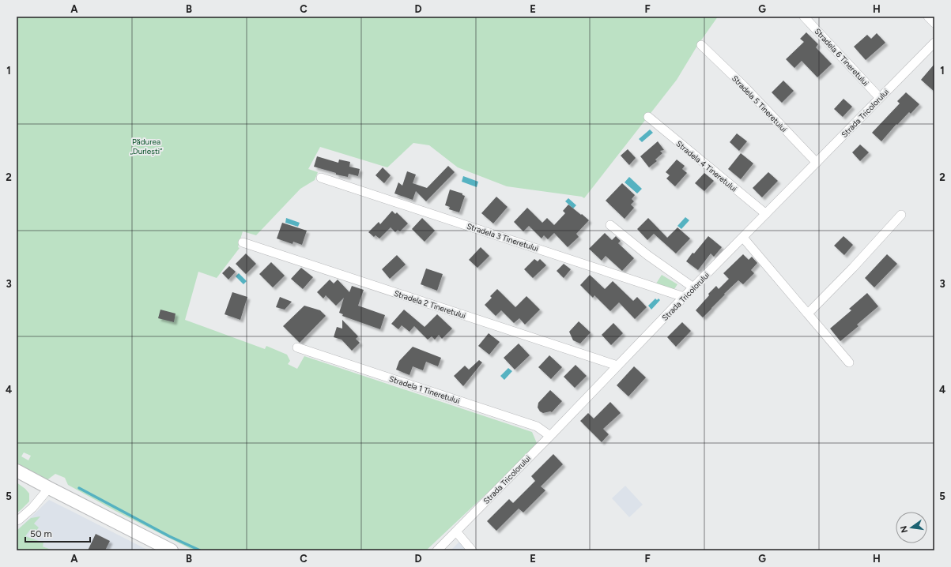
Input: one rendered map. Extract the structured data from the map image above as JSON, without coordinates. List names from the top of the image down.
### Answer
{
  "streets": {
    "street": [
      "Stradela 6 Tineretului",
      "Stradela 5 Tineretului",
      "Strada Tricolorului",
      "Stradela 4 Tineretului",
      "Stradela 3 Tineretului",
      "Stradela 2 Tineretului",
      "Stradela 1 Tineretului"
    ]
  },
  "crossings": [
    ["Stradela 6 Tineretului", "Strada Tricolorului"],
    ["Stradela 5 Tineretului", "Strada Tricolorului"],
    ["Strada Tricolorului", "Stradela 4 Tineretului"],
    ["Strada Tricolorului", "Stradela 3 Tineretului"],
    ["Strada Tricolorului", "Stradela 2 Tineretului"],
    ["Strada Tricolorului", "Stradela 1 Tineretului"]
  ],
  "parks": ["Pădurea „Durlești”"],
  "scale_bar": "50 m",
  "north": "left",
  "grid": {
    "columns": [
      "A",
      "B",
      "C",
      "D",
      "E",
      "F",
      "G",
      "H"
    ],
    "rows": [
      "1",
      "2",
      "3",
      "4",
      "5"
    ]
  }
}
